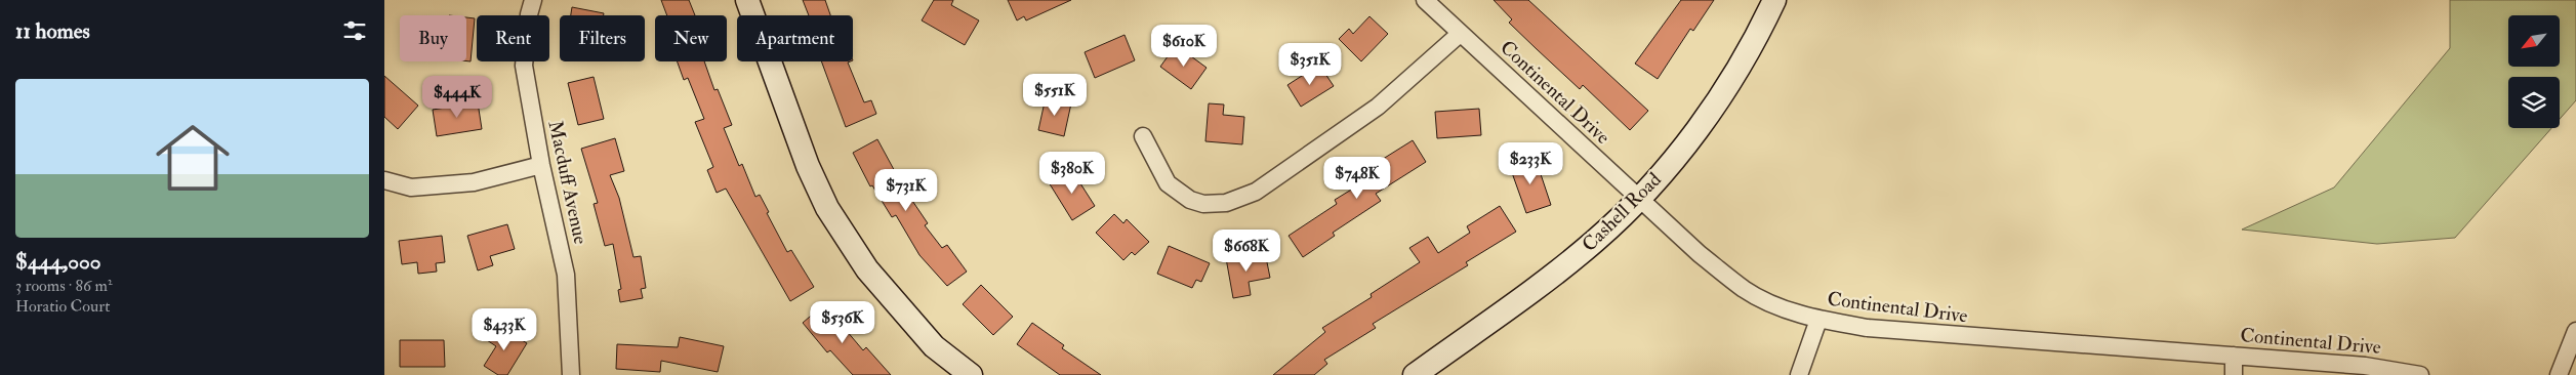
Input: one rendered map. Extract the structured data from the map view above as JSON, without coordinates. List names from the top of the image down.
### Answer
{
  "streets": {
    "street": ["Continental Drive", "Macduff Avenue", "Cashell Road"]
  },
  "crossings": [
    ["Continental Drive", "Cashell Road"]
  ],
  "north": "bottom left",
  "page": {
    "heading": "11 homes",
    "chip": [
      "Buy",
      "Rent",
      "Filters",
      "New",
      "Apartment"
    ],
    "price": [
      "$610K",
      "$351K",
      "$551K",
      "$444K",
      "$233K",
      "$380K",
      "$748K",
      "$731K",
      "$668K",
      "$536K",
      "$433K"
    ],
    "list": [
      {
        "name": "$444,000",
        "note": "3 rooms · 86 m² · Horatio Court"
      }
    ]
  }
}
